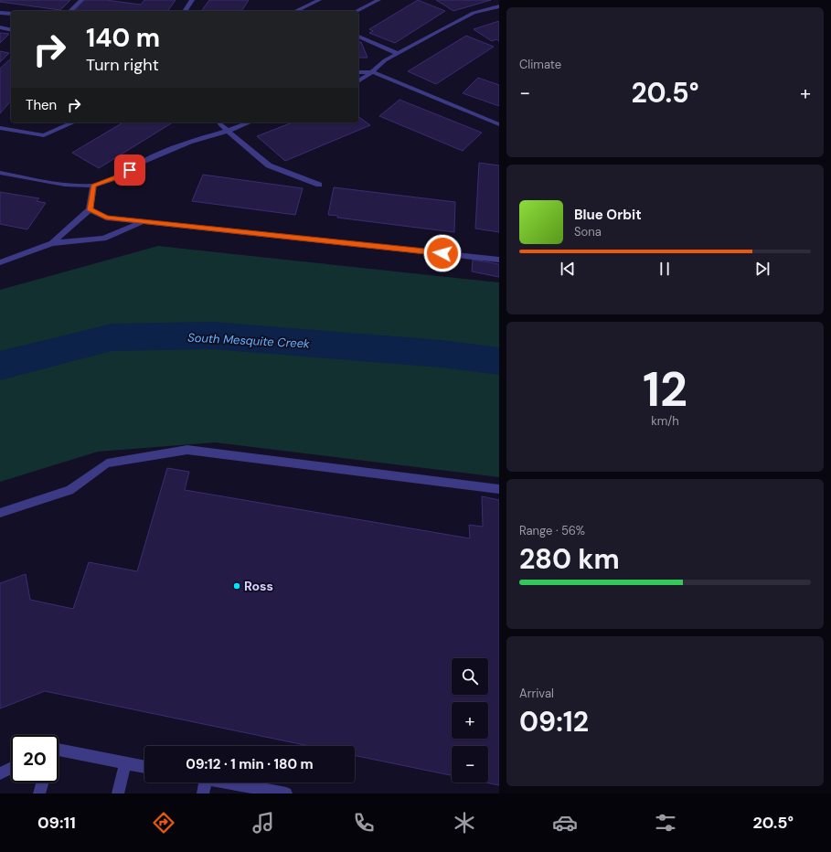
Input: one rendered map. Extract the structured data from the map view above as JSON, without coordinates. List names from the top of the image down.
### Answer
{
  "water": ["South Mesquite Creek"],
  "places": ["Ross"],
  "page": {
    "tile": [
      "Climate",
      ["12", "km/h"],
      ["Range · 56%", "280 km"],
      ["Arrival", "09:12"]
    ],
    "turn": ["140 m", "Turn right"],
    "heat": ["−", "20.5°", "+"],
    "then": "Then",
    "song": ["Blue Orbit", "Sona"],
    "map_buttons": ["+", "−"],
    "limit": "20",
    "trip": "09:12 · 1 min · 180 m",
    "tabs": ["09:11", "20.5°"]
  }
}
